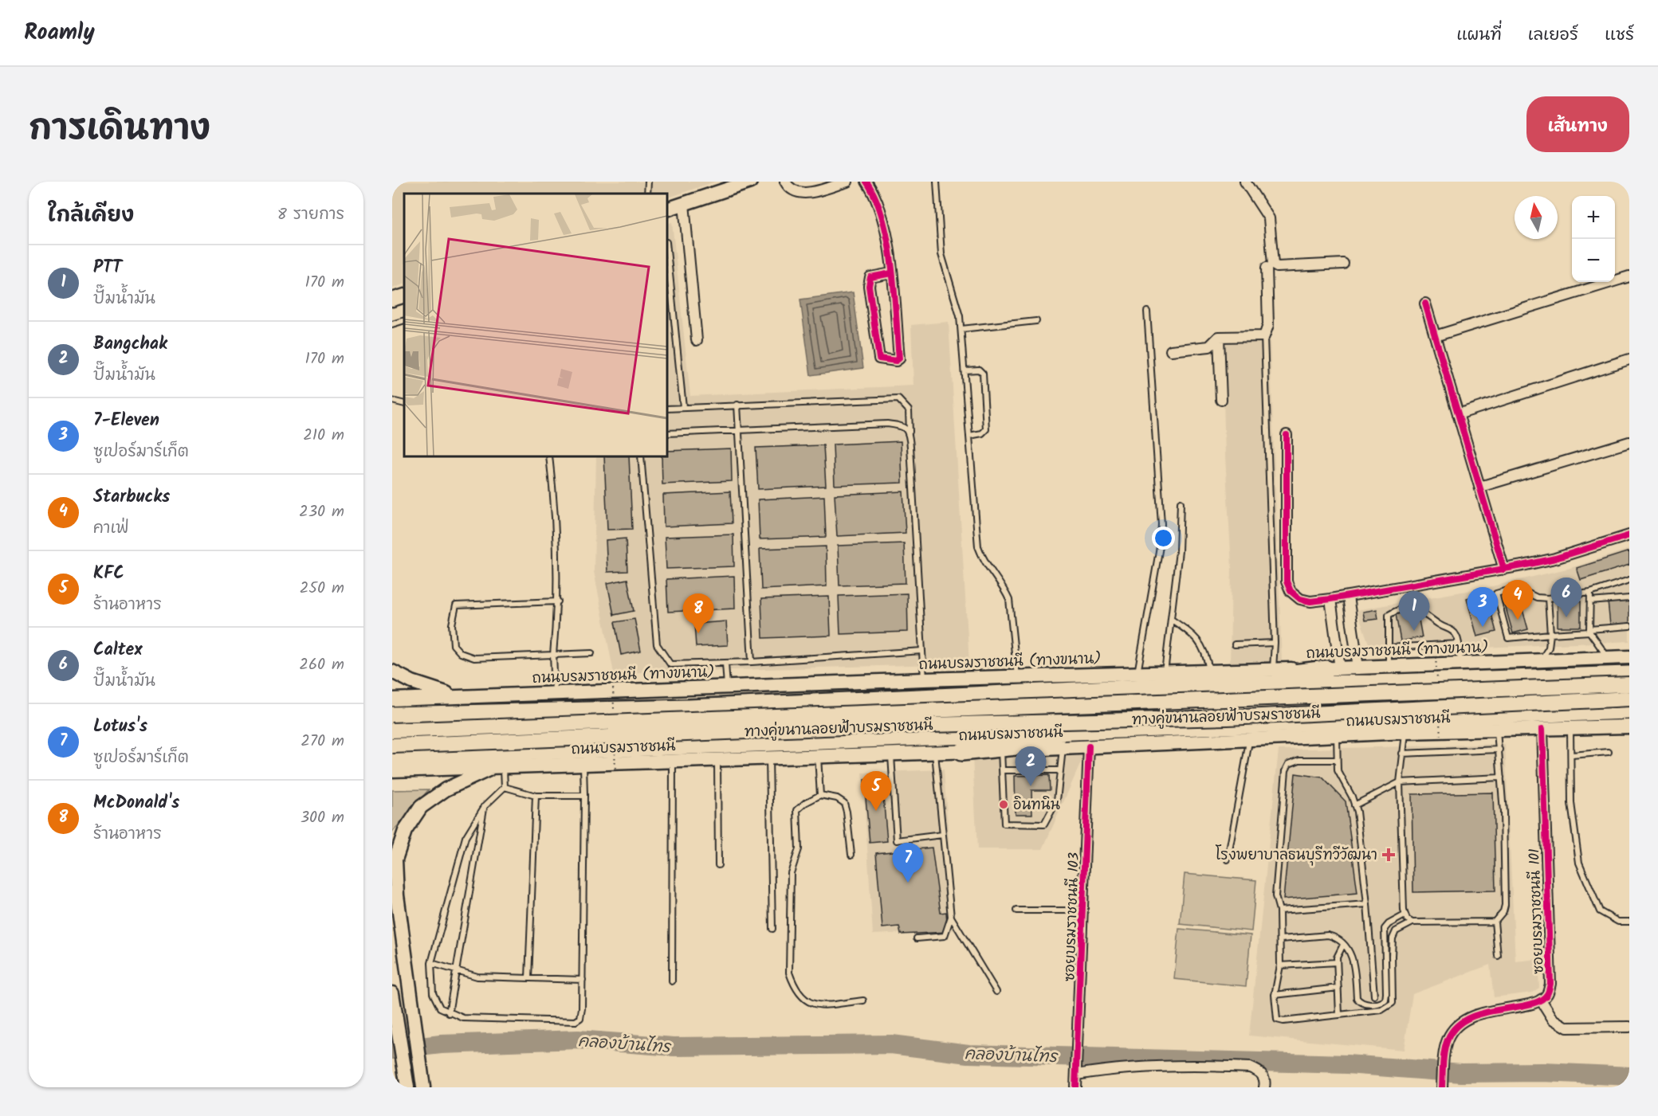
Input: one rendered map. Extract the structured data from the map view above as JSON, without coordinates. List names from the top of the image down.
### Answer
{
  "streets": {
    "highway": ["ถนนบรมราชชนนี"],
    "main road": ["ถนนบรมราชชนนี (ทางขนาน)", "ทางคู่ขนานลอยฟ้าบรมราชชนนี"],
    "street": ["ซอยบรมราชชนนี 101", "ซอยบรมราชชนนี 103"]
  },
  "water": ["คลองบ้านไทร"],
  "places": {
    "other": ["อินทนิน"],
    "health": ["โรงพยาบาลธนบุรีทวีวัฒนา"]
  },
  "north": "top",
  "page": {
    "header": "Roamly",
    "nav": ["แผนที่", "เลเยอร์", "แชร์"],
    "title": "การเดินทาง",
    "buttons": "เส้นทาง",
    "heading": ["ใกล้เคียง", "8 รายการ"],
    "map_buttons": ["+", "−"],
    "list": [
      {
        "mark": "1",
        "name": "PTT",
        "note": "ปั๊มน้ำมัน",
        "value": "170 m"
      },
      {
        "mark": "2",
        "name": "Bangchak",
        "note": "ปั๊มน้ำมัน",
        "value": "170 m"
      },
      {
        "mark": "3",
        "name": "7-Eleven",
        "note": "ซูเปอร์มาร์เก็ต",
        "value": "210 m"
      },
      {
        "mark": "4",
        "name": "Starbucks",
        "note": "คาเฟ่",
        "value": "230 m"
      },
      {
        "mark": "5",
        "name": "KFC",
        "note": "ร้านอาหาร",
        "value": "250 m"
      },
      {
        "mark": "6",
        "name": "Caltex",
        "note": "ปั๊มน้ำมัน",
        "value": "260 m"
      },
      {
        "mark": "7",
        "name": "Lotus's",
        "note": "ซูเปอร์มาร์เก็ต",
        "value": "270 m"
      },
      {
        "mark": "8",
        "name": "McDonald's",
        "note": "ร้านอาหาร",
        "value": "300 m"
      }
    ],
    "pins": [
      "6",
      "4",
      "3",
      "1",
      "8",
      "2",
      "5",
      "7"
    ]
  }
}
